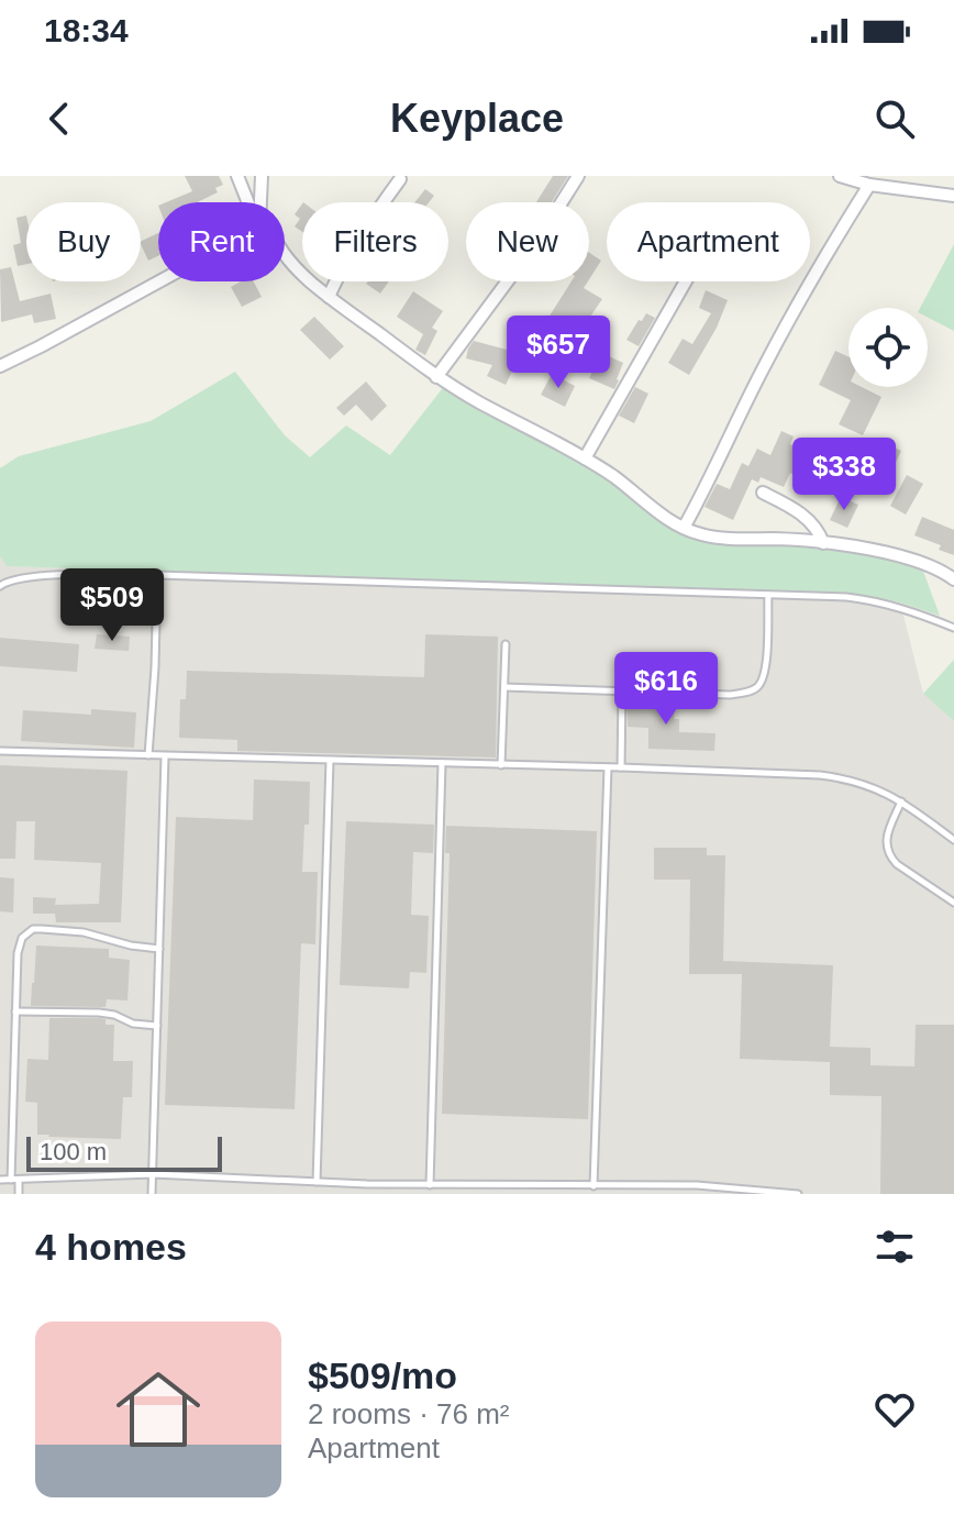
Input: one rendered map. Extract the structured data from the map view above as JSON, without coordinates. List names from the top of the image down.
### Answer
{
  "scale_bar": "100 m",
  "page": {
    "status": "18:34",
    "header": "Keyplace",
    "chip": [
      "Buy",
      "Rent",
      "Filters",
      "New",
      "Apartment"
    ],
    "price": [
      "$657",
      "$338",
      "$509",
      "$616"
    ],
    "scale": "100 m",
    "heading": "4 homes",
    "list": [
      {
        "name": "$509/mo",
        "note": "2 rooms · 76 m² · Apartment"
      }
    ]
  }
}
